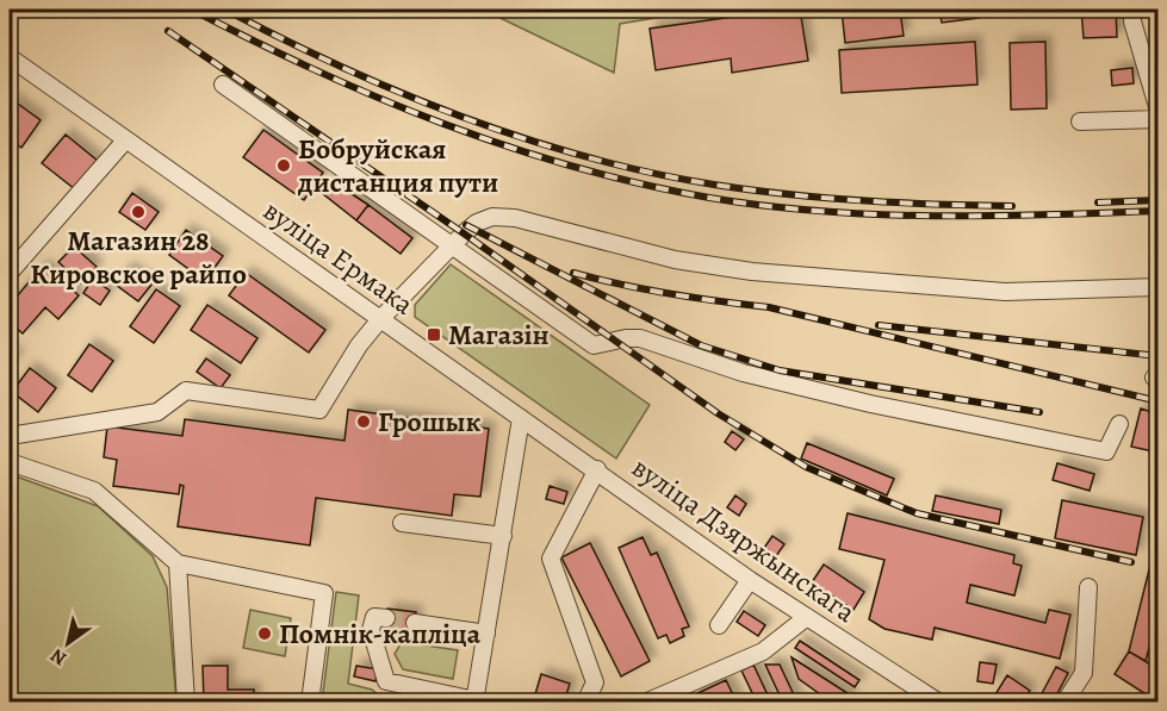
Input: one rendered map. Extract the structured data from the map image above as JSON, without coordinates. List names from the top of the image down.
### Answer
{
  "streets": {
    "street": ["вуліца Ермака", "вуліца Дзяржынскага"]
  },
  "crossings": [
    ["вуліца Ермака", "вуліца Дзяржынскага"]
  ],
  "places": {
    "other": [
      "Бобруйская дистанция пути",
      "Магазин 28 Кировское райпо",
      "Грошык",
      "Помнік-капліца"
    ],
    "transit": ["Магазін"]
  },
  "north": "bottom left"
}
